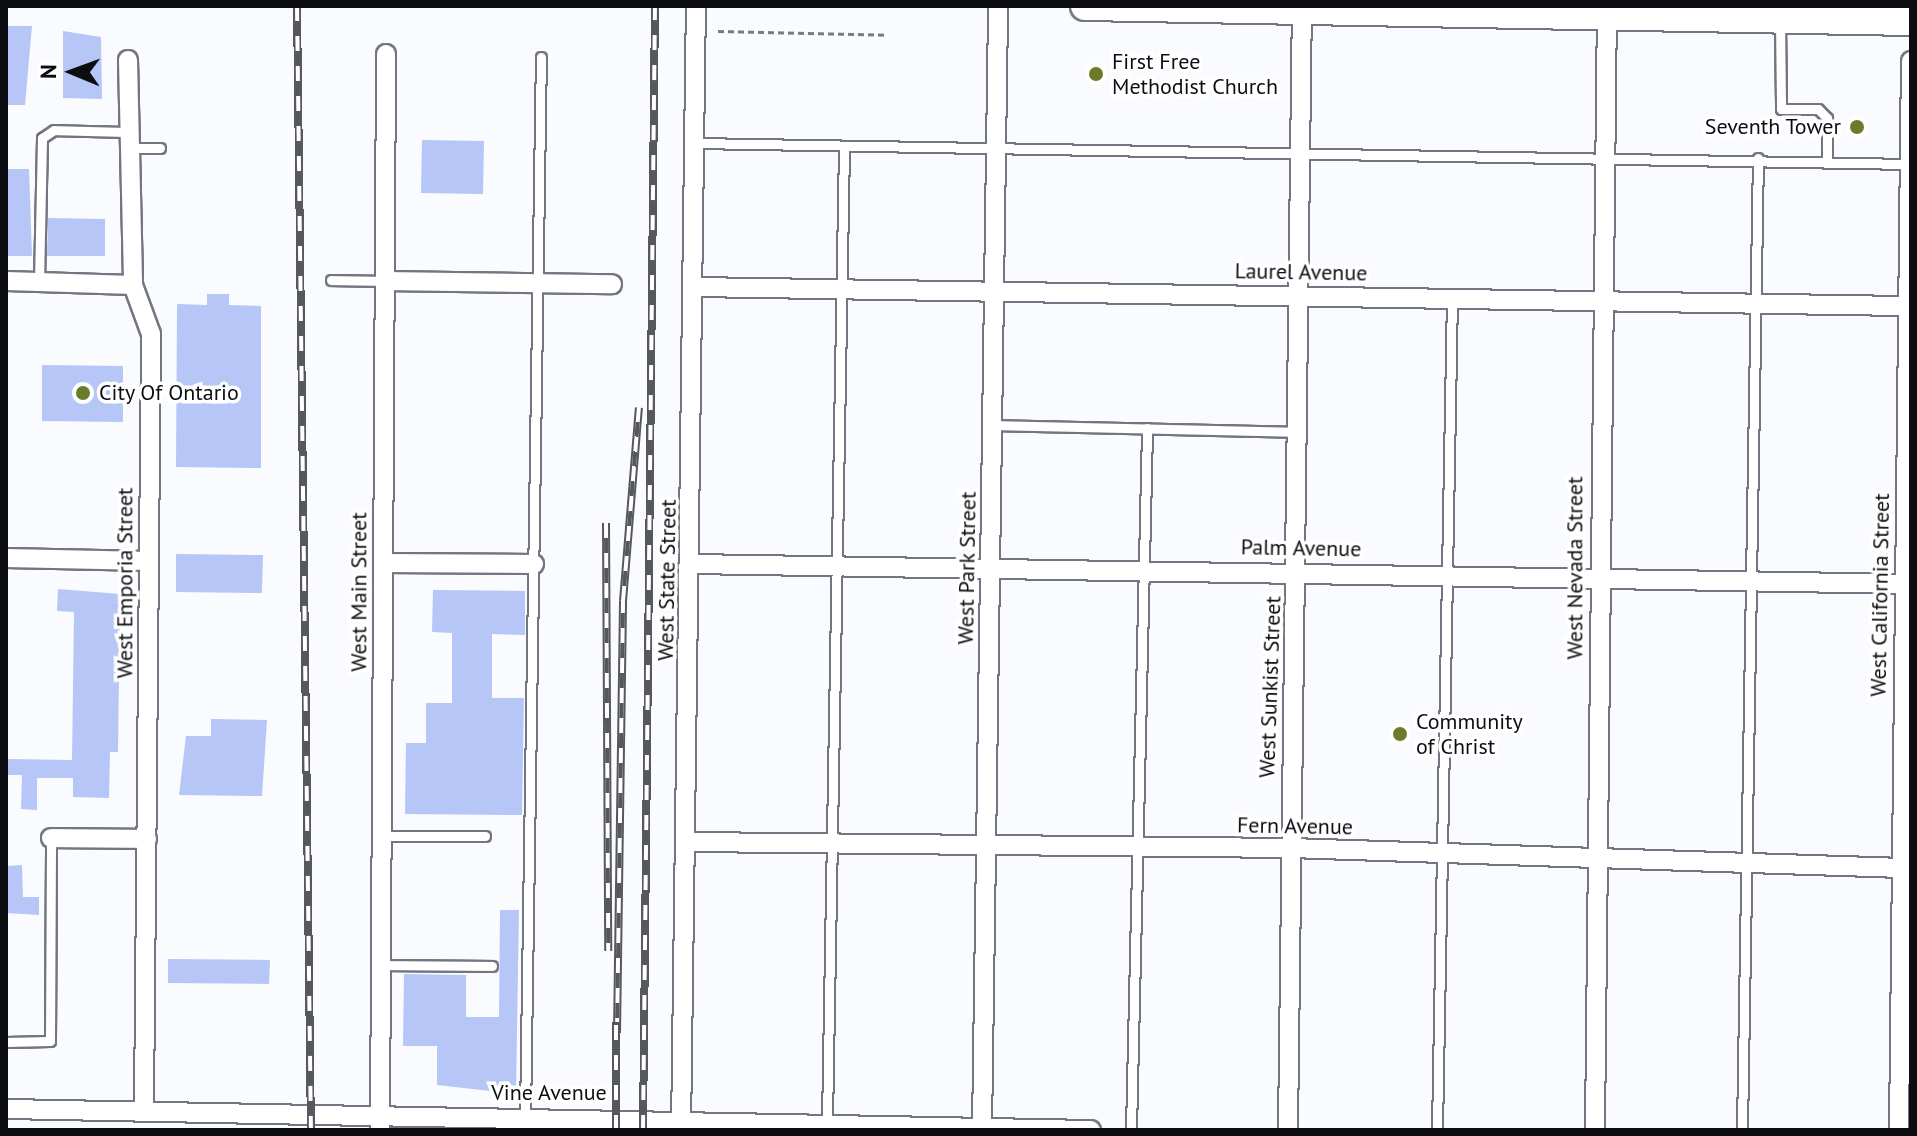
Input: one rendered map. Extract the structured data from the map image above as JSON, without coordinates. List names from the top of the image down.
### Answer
{
  "streets": {
    "street": [
      "Laurel Avenue",
      "Palm Avenue",
      "West Park Street",
      "West Nevada Street",
      "West State Street",
      "West Emporia Street",
      "West Main Street",
      "West California Street",
      "West Sunkist Street",
      "Fern Avenue",
      "Vine Avenue"
    ]
  },
  "crossings": [
    ["Laurel Avenue", "West Park Street"],
    ["Laurel Avenue", "West Nevada Street"],
    ["Laurel Avenue", "West State Street"],
    ["Laurel Avenue", "West California Street"],
    ["Laurel Avenue", "West Sunkist Street"],
    ["Palm Avenue", "West Park Street"],
    ["Palm Avenue", "West Nevada Street"],
    ["Palm Avenue", "West State Street"],
    ["Palm Avenue", "West California Street"],
    ["Palm Avenue", "West Sunkist Street"],
    ["West Park Street", "Fern Avenue"],
    ["West Park Street", "Vine Avenue"],
    ["West Nevada Street", "Fern Avenue"],
    ["West State Street", "Fern Avenue"],
    ["West State Street", "Vine Avenue"],
    ["West Emporia Street", "Vine Avenue"],
    ["West Main Street", "Vine Avenue"],
    ["West California Street", "Fern Avenue"],
    ["West Sunkist Street", "Fern Avenue"]
  ],
  "places": [
    "First Free Methodist Church",
    "Seventh Tower",
    "City Of Ontario",
    "Community of Christ"
  ],
  "north": "left"
}
